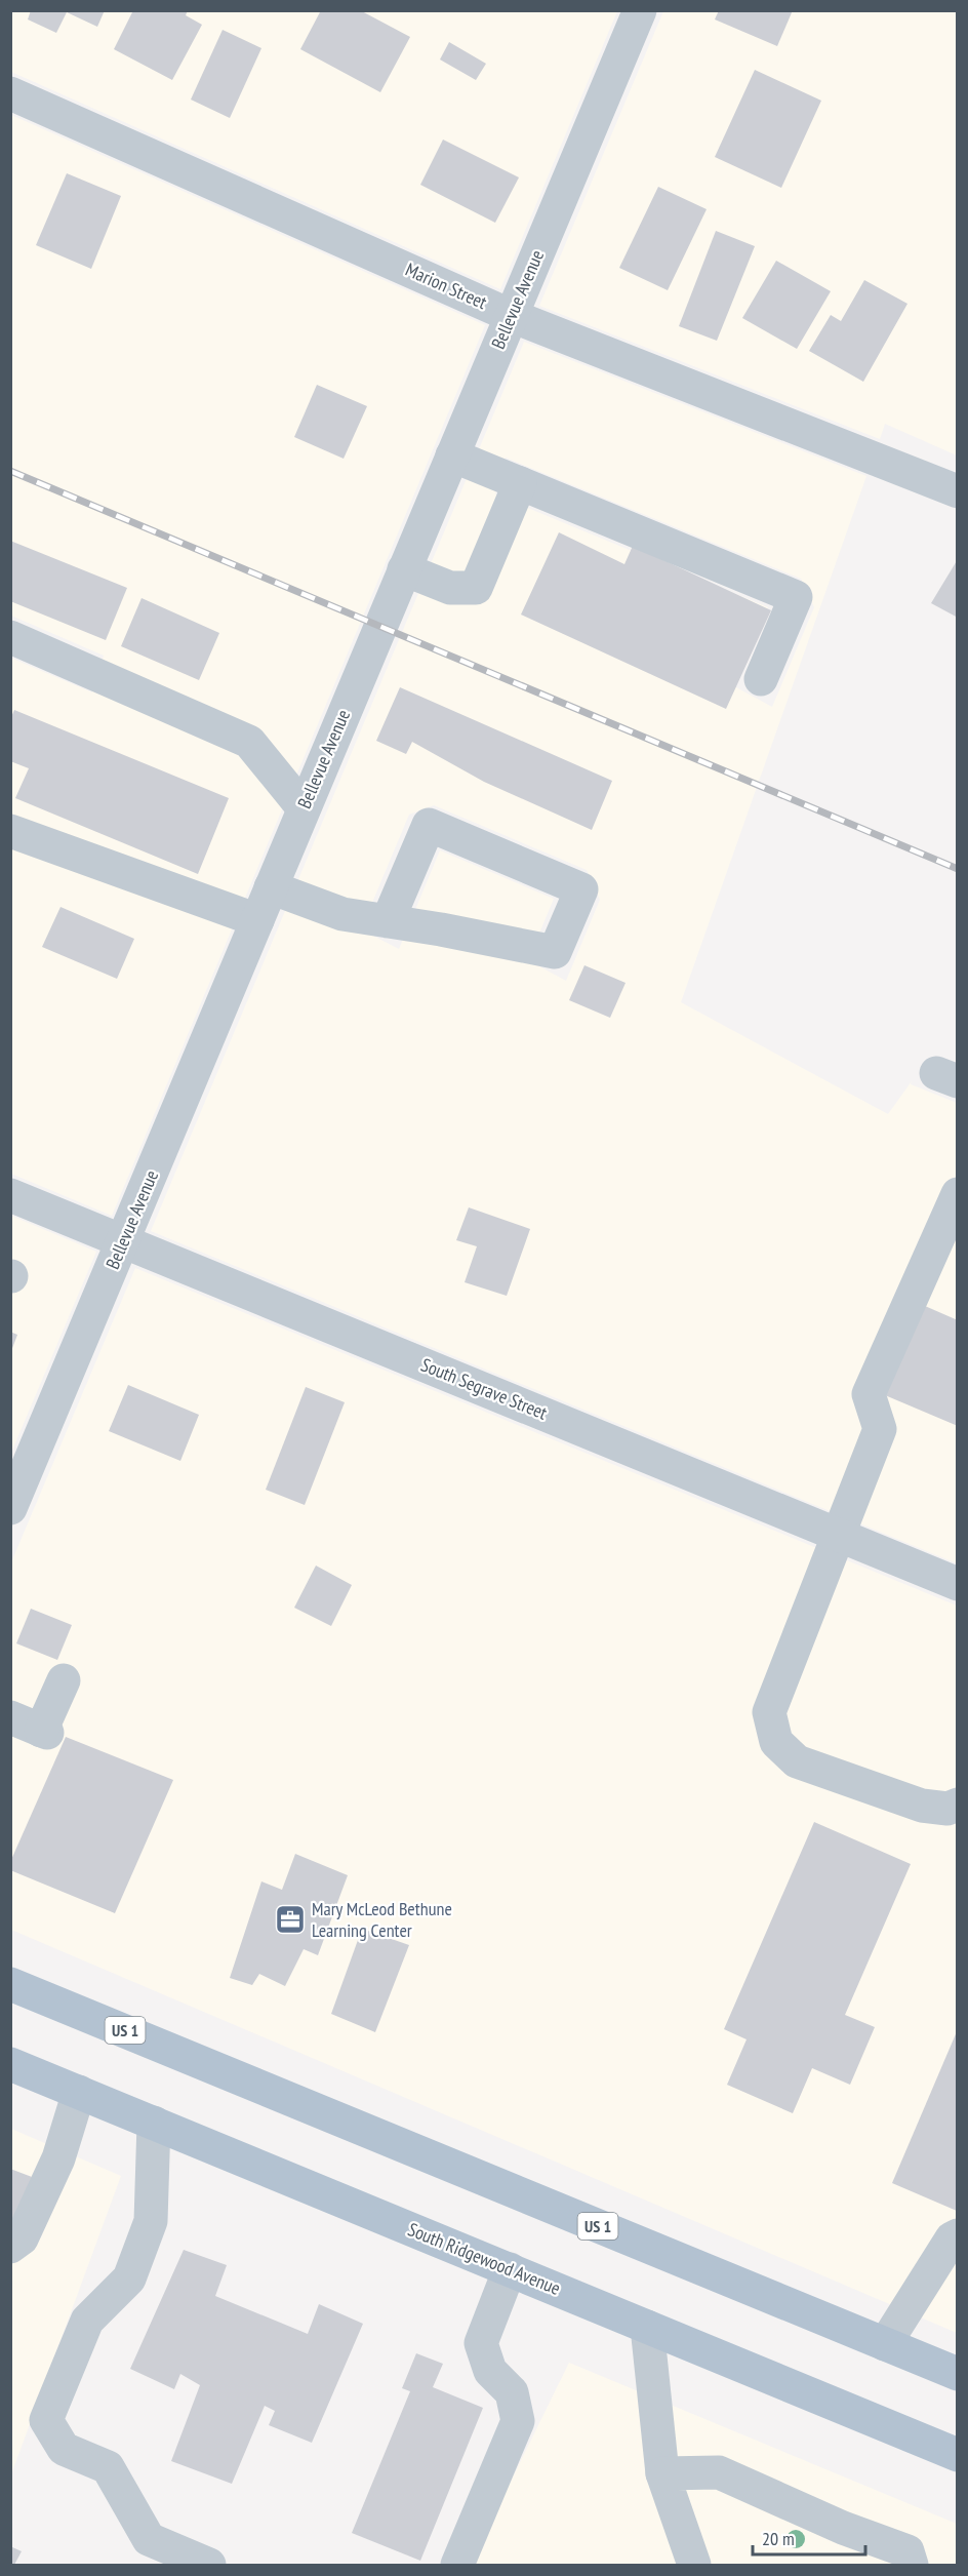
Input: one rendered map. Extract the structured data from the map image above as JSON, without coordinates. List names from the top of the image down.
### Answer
{
  "streets": {
    "main road": ["US 1", "South Ridgewood Avenue"],
    "street": ["Marion Street", "Bellevue Avenue", "South Segrave Street"]
  },
  "crossings": [
    ["Marion Street", "Bellevue Avenue"],
    ["Bellevue Avenue", "South Segrave Street"]
  ],
  "places": {
    "office": ["Mary McLeod Bethune Learning Center"]
  },
  "scale_bar": "20 m"
}
